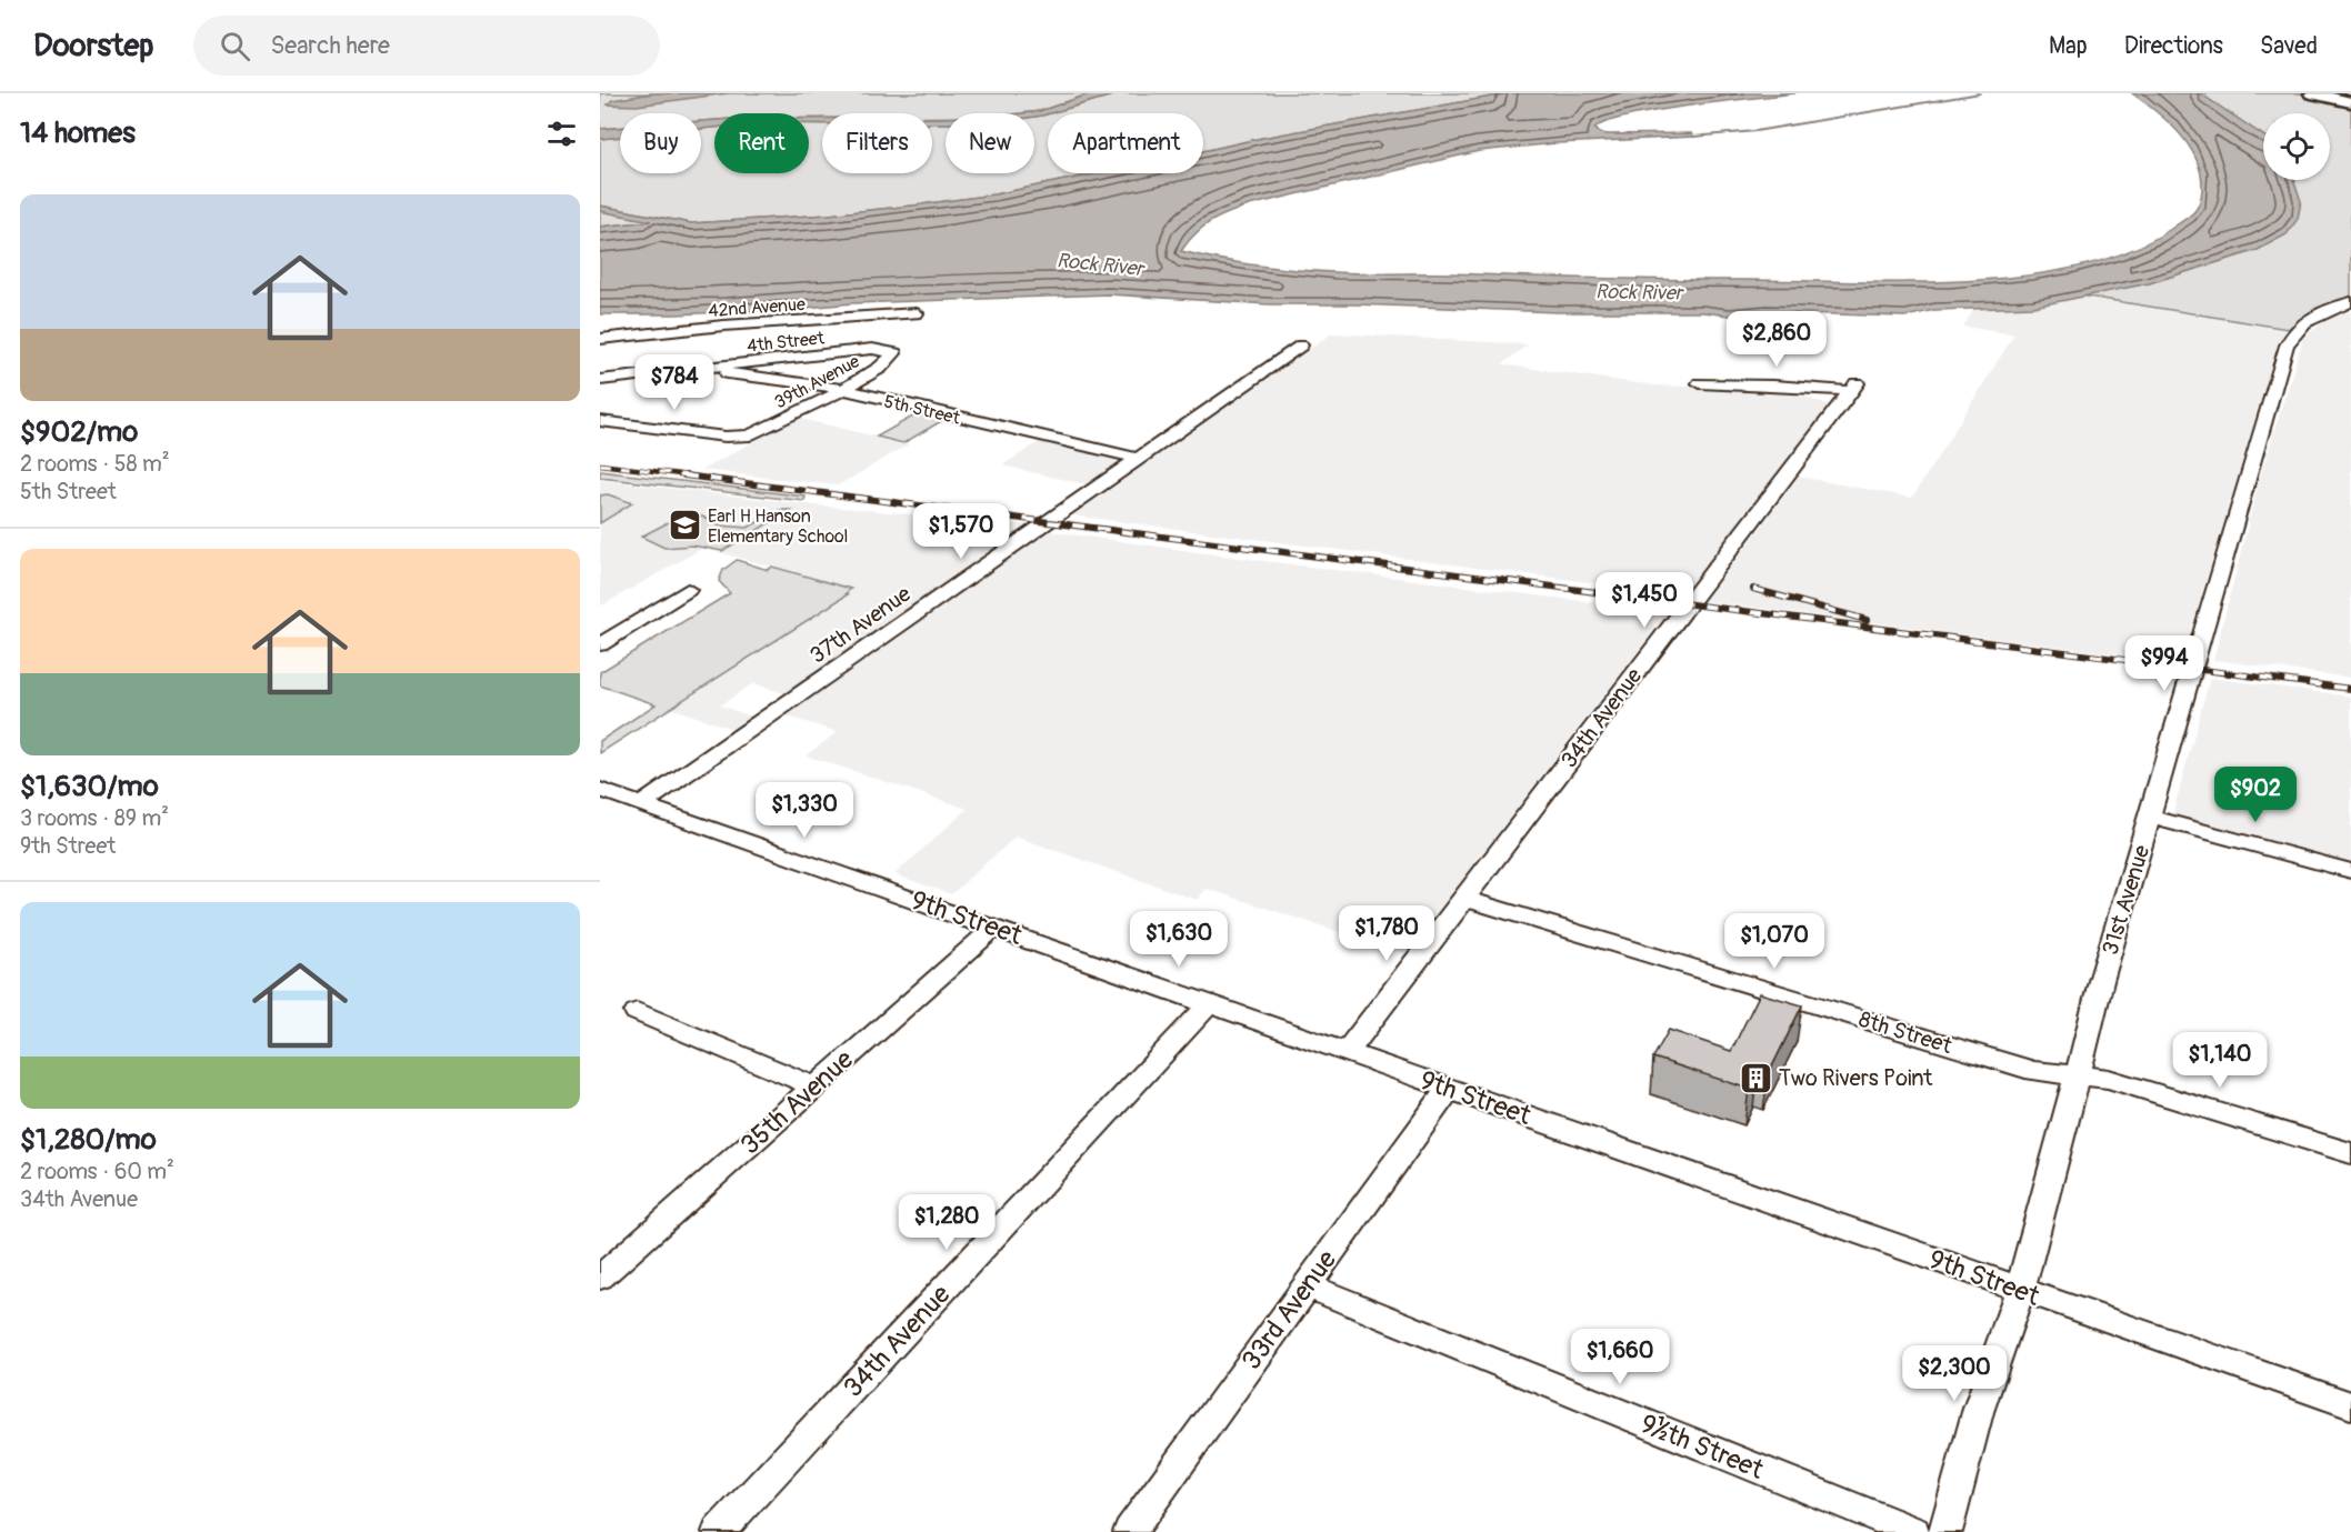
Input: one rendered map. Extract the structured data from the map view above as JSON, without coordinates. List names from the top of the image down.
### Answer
{
  "streets": {
    "street": [
      "42nd Avenue",
      "4th Street",
      "39th Avenue",
      "5th Street",
      "37th Avenue",
      "34th Avenue",
      "31st Avenue",
      "9th Street",
      "8th Street",
      "35th Avenue",
      "33rd Avenue",
      "9½th Street"
    ]
  },
  "crossings": [
    ["4th Street", "39th Avenue"],
    ["4th Street", "5th Street"],
    ["39th Avenue", "5th Street"],
    ["5th Street", "37th Avenue"],
    ["37th Avenue", "9th Street"],
    ["34th Avenue", "9th Street"],
    ["34th Avenue", "8th Street"],
    ["31st Avenue", "9th Street"],
    ["31st Avenue", "8th Street"],
    ["9th Street", "35th Avenue"],
    ["9th Street", "33rd Avenue"],
    ["33rd Avenue", "9½th Street"]
  ],
  "water": ["Rock River"],
  "places": {
    "school or university": ["Earl H Hanson Elementary School"],
    "building": ["Two Rivers Point"]
  },
  "page": {
    "header": "Doorstep",
    "search": "Search here",
    "nav": ["Map", "Directions", "Saved"],
    "heading": "14 homes",
    "chip": [
      "Buy",
      "Rent",
      "Filters",
      "New",
      "Apartment"
    ],
    "list": [
      {
        "name": "$902/mo",
        "note": "2 rooms · 58 m² · 5th Street"
      },
      {
        "name": "$1,630/mo",
        "note": "3 rooms · 89 m² · 9th Street"
      },
      {
        "name": "$1,280/mo",
        "note": "2 rooms · 60 m² · 34th Avenue"
      }
    ],
    "price": [
      "$2,860",
      "$784",
      "$1,570",
      "$1,450",
      "$994",
      "$902",
      "$1,330",
      "$1,780",
      "$1,630",
      "$1,070",
      "$1,140",
      "$1,280",
      "$1,660",
      "$2,300"
    ]
  }
}
